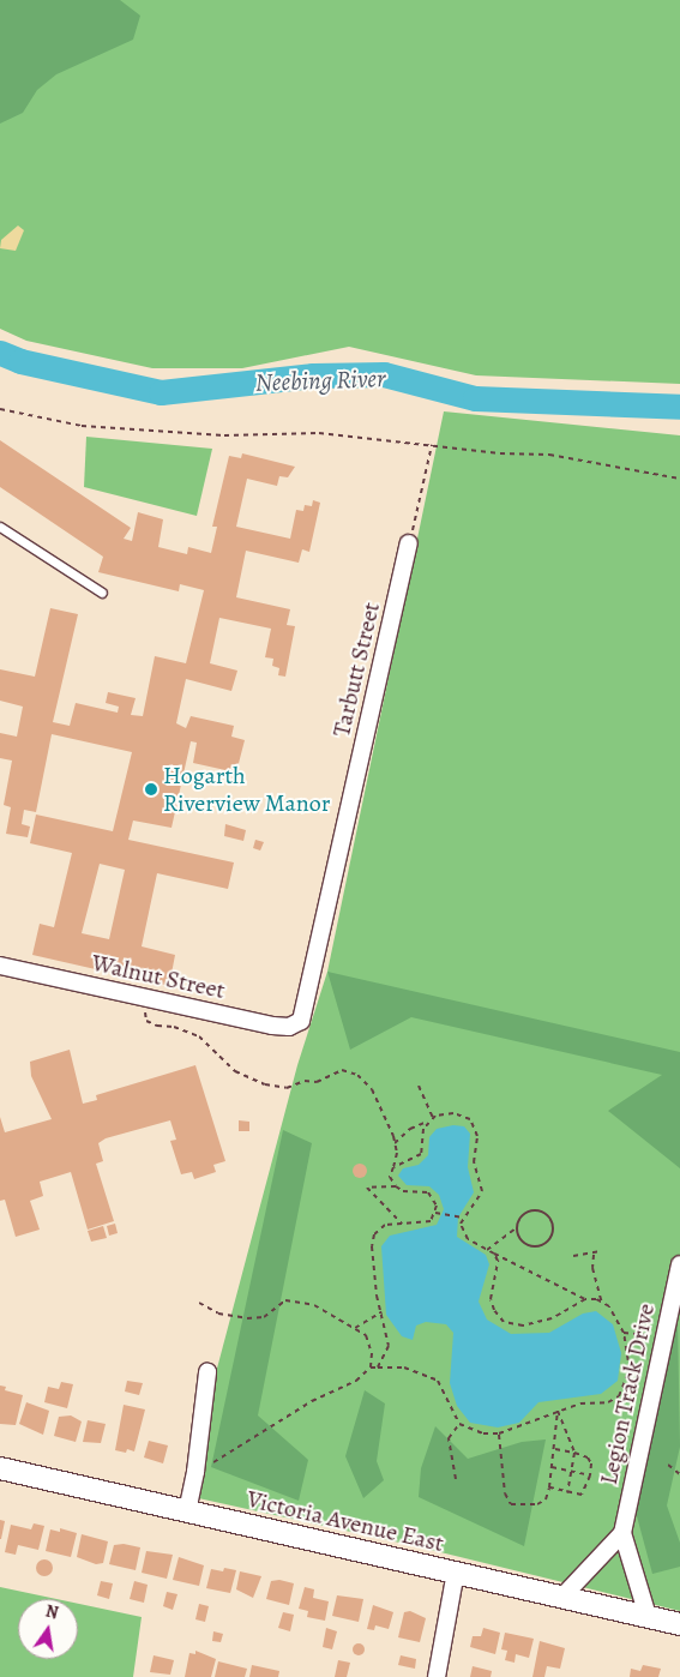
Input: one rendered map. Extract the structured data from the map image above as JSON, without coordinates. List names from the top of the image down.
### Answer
{
  "streets": {
    "street": [
      "Tarbutt Street",
      "Walnut Street",
      "Legion Track Drive",
      "Victoria Avenue East"
    ]
  },
  "crossings": [
    ["Tarbutt Street", "Walnut Street"],
    ["Legion Track Drive", "Victoria Avenue East"]
  ],
  "water": ["Neebing River"],
  "places": ["Hogarth Riverview Manor"],
  "north": "top"
}
